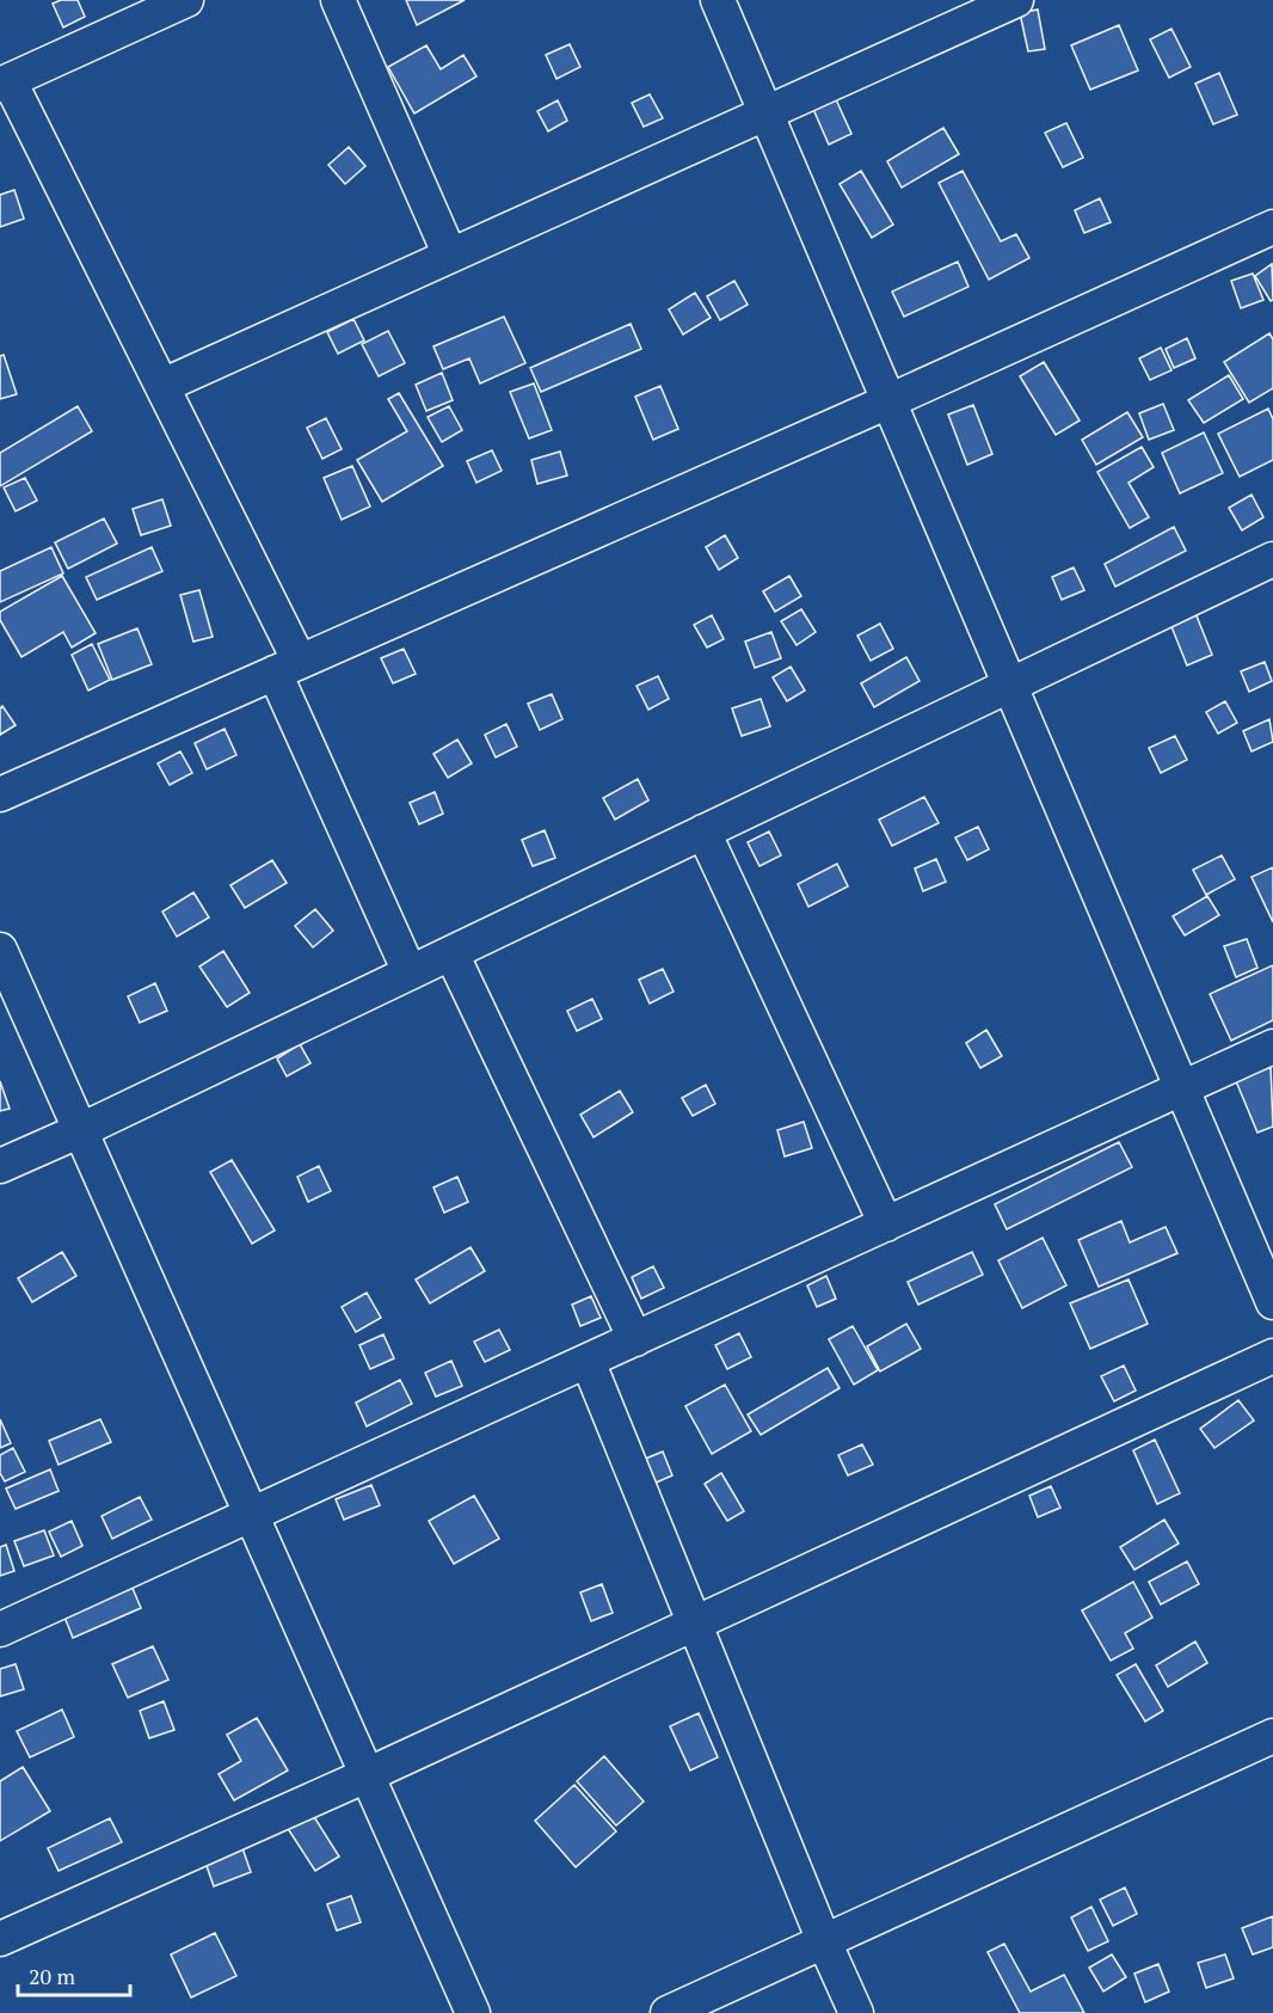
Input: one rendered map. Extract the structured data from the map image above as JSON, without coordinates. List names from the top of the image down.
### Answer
{
  "scale_bar": "20 m"
}
